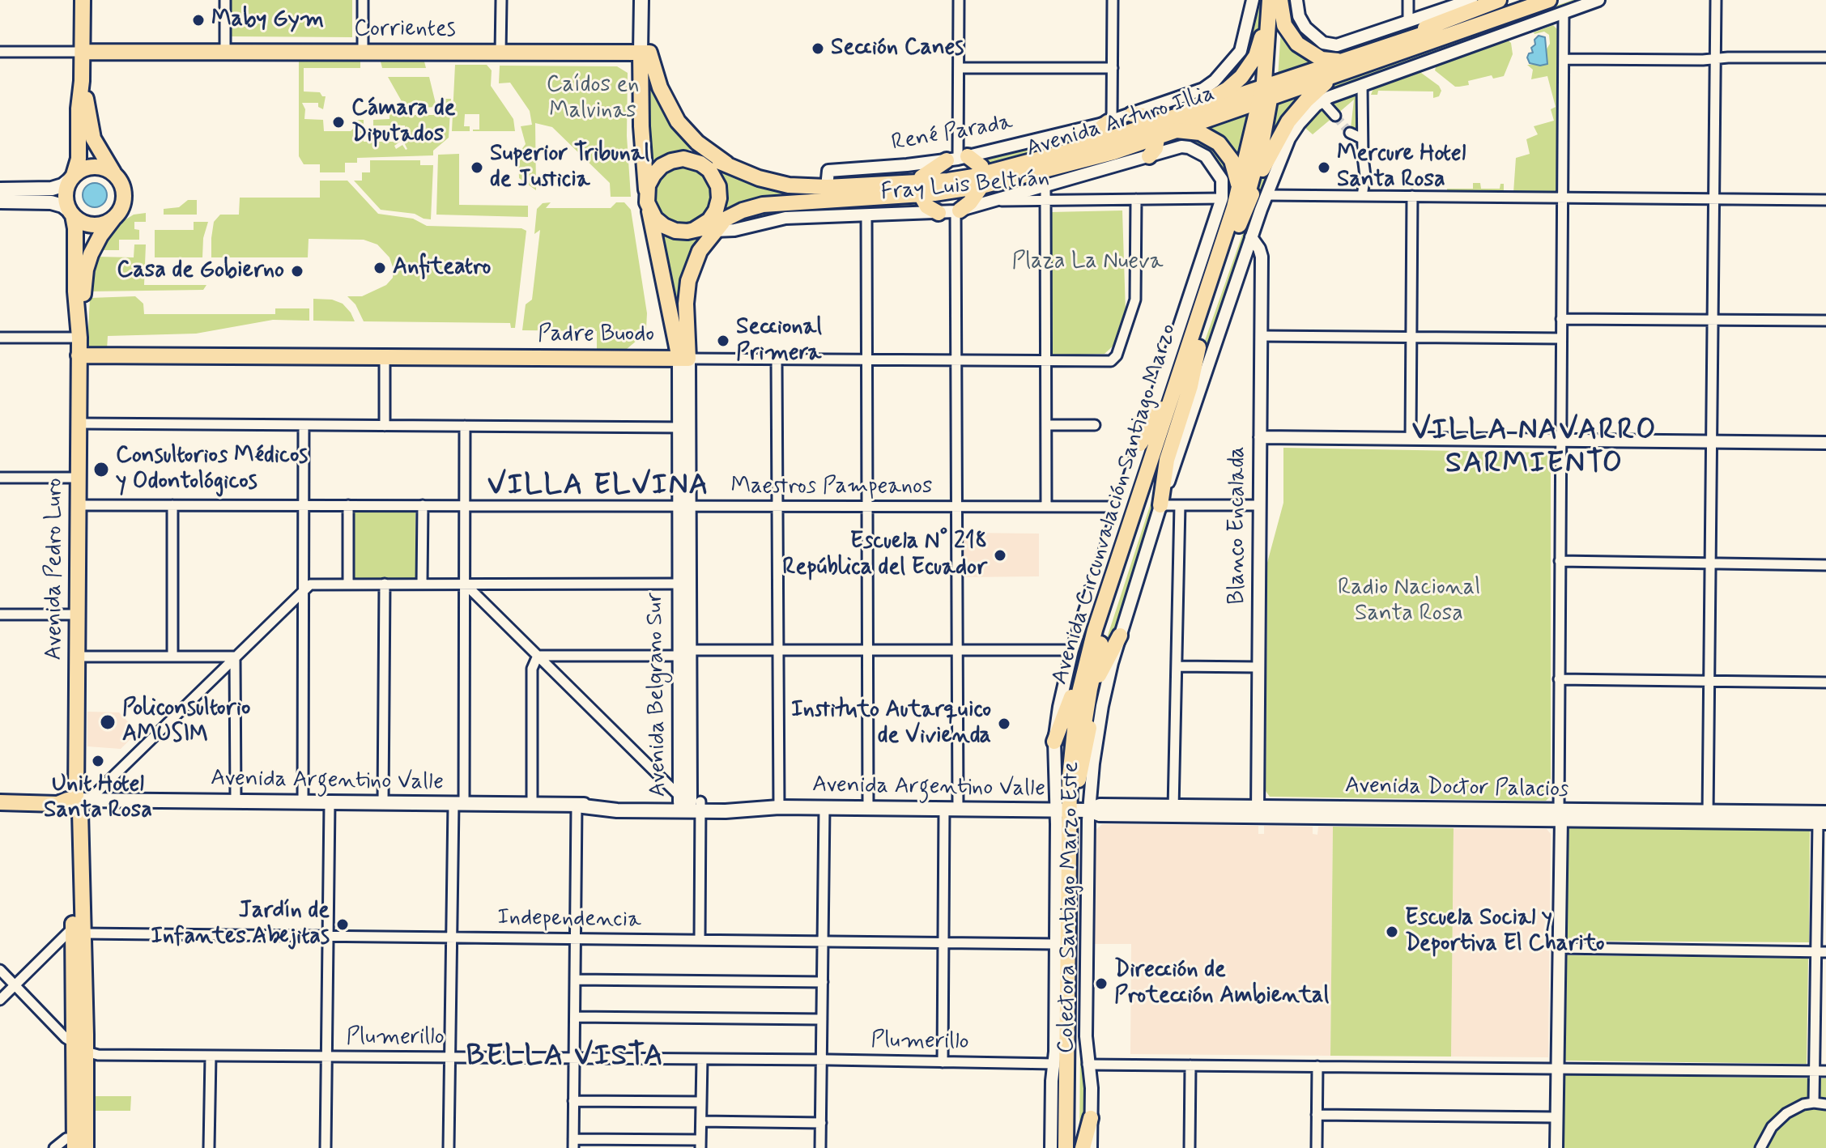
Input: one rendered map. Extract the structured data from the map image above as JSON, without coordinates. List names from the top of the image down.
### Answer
{
  "streets": {
    "main road": [
      "Corrientes",
      "Avenida Arturo Illia",
      "Padre Buodo",
      "Avenida Circunvalación Santiago Marzo",
      "Avenida Pedro Luro",
      "Avenida Belgrano Sur",
      "Avenida Argentino Valle",
      "Avenida Doctor Palacios"
    ],
    "street": [
      "René Parada",
      "Fray Luis Beltrán",
      "Maestros Pampeanos",
      "Blanco Encalada",
      "Colectora Santiago Marzo Este",
      "Independencia",
      "Plumerillo"
    ]
  },
  "crossings": [
    ["Corrientes", "Avenida Belgrano Sur"],
    ["Avenida Arturo Illia", "René Parada"],
    ["Avenida Arturo Illia", "Fray Luis Beltrán"],
    ["Avenida Arturo Illia", "Avenida Circunvalación Santiago Marzo"],
    ["Avenida Arturo Illia", "Avenida Belgrano Sur"],
    ["Fray Luis Beltrán", "Padre Buodo"],
    ["Fray Luis Beltrán", "Avenida Belgrano Sur"],
    ["Fray Luis Beltrán", "Colectora Santiago Marzo Este"],
    ["Padre Buodo", "Avenida Pedro Luro"],
    ["Padre Buodo", "Avenida Belgrano Sur"],
    ["Maestros Pampeanos", "Avenida Pedro Luro"],
    ["Maestros Pampeanos", "Avenida Belgrano Sur"],
    ["Maestros Pampeanos", "Colectora Santiago Marzo Este"],
    ["Avenida Circunvalación Santiago Marzo", "Avenida Argentino Valle"],
    ["Avenida Circunvalación Santiago Marzo", "Avenida Doctor Palacios"],
    ["Avenida Circunvalación Santiago Marzo", "Colectora Santiago Marzo Este"],
    ["Avenida Circunvalación Santiago Marzo", "Plumerillo"],
    ["Blanco Encalada", "Avenida Doctor Palacios"],
    ["Blanco Encalada", "Colectora Santiago Marzo Este"],
    ["Avenida Pedro Luro", "Avenida Argentino Valle"],
    ["Avenida Pedro Luro", "Independencia"],
    ["Avenida Pedro Luro", "Plumerillo"],
    ["Avenida Belgrano Sur", "Avenida Argentino Valle"],
    ["Avenida Argentino Valle", "Avenida Doctor Palacios"],
    ["Avenida Argentino Valle", "Colectora Santiago Marzo Este"],
    ["Avenida Doctor Palacios", "Colectora Santiago Marzo Este"],
    ["Colectora Santiago Marzo Este", "Independencia"],
    ["Colectora Santiago Marzo Este", "Plumerillo"]
  ],
  "districts": ["VILLA NAVARRO SARMIENTO", "VILLA ELVINA", "BELLA VISTA"],
  "parks": ["Caídos en Malvinas", "Plaza La Nueva", "Radio Nacional Santa Rosa"],
  "places": [
    "Maby Gym",
    "Sección Canes",
    "Cámara de Diputados",
    "Superior Tribunal de Justicia",
    "Mercure Hotel Santa Rosa",
    "Anfiteatro",
    "Casa de Gobierno",
    "Seccional Primera",
    "Consultorios Médicos y Odontológicos",
    "Escuela N° 218 República del Ecuador",
    "Policonsultorio AMUSIM",
    "Instituto Autarquico de Vivienda",
    "Unit Hotel Santa Rosa",
    "Jardín de Infantes Abejitas",
    "Escuela Social y Deportiva El Charito",
    "Dirección de Protección Ambiental"
  ]
}
